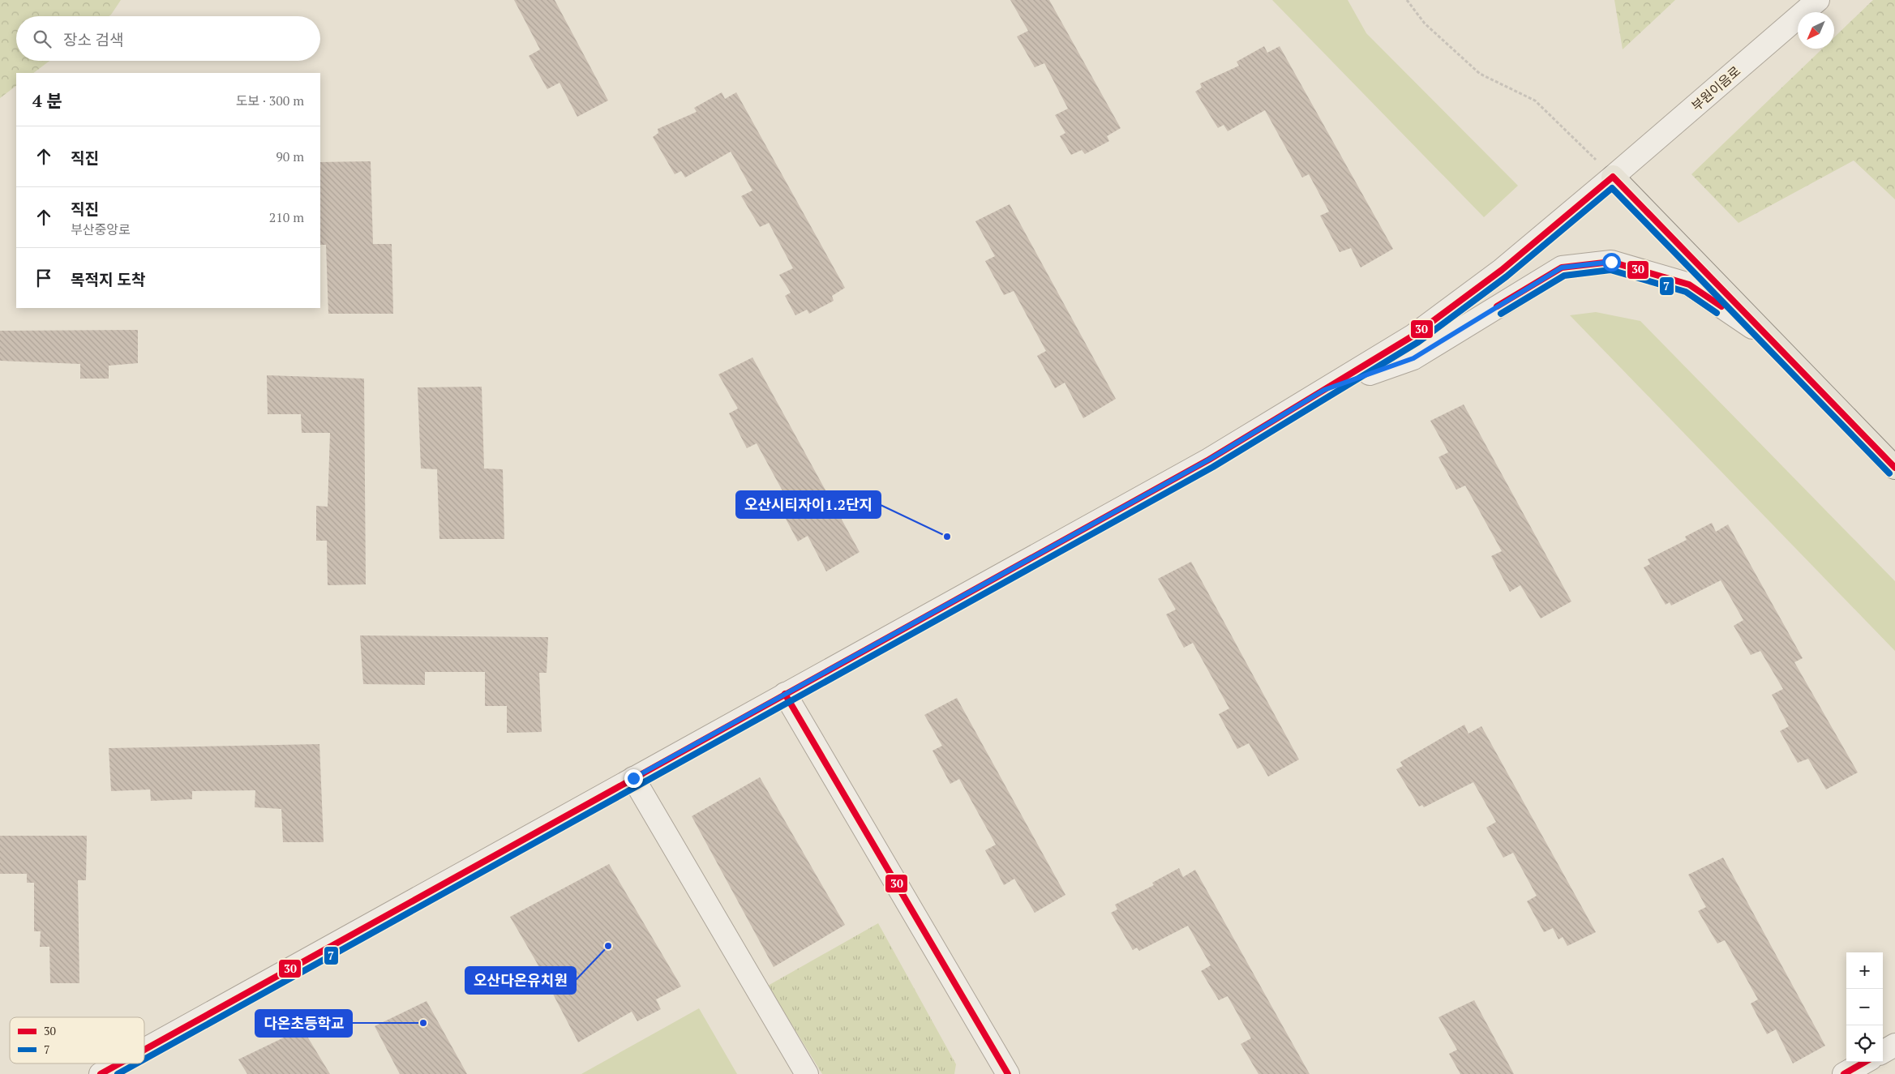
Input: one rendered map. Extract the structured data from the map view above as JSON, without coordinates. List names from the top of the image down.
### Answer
{
  "streets": {
    "street": ["부원이음로"]
  },
  "places": ["오산시티자이1.2단지", "오산다온유치원", "다온초등학교"],
  "lines": ["transit line 30", "transit line 7"],
  "legend": ["30", "7"],
  "north": "bottom left",
  "page": {
    "search": "장소 검색",
    "heading": ["4 분", "도보 · 300 m"],
    "list": [
      ["직진", "90 m"],
      ["직진", "부산중앙로", "210 m"],
      "목적지 도착"
    ],
    "map_buttons": ["+", "−"]
  }
}
